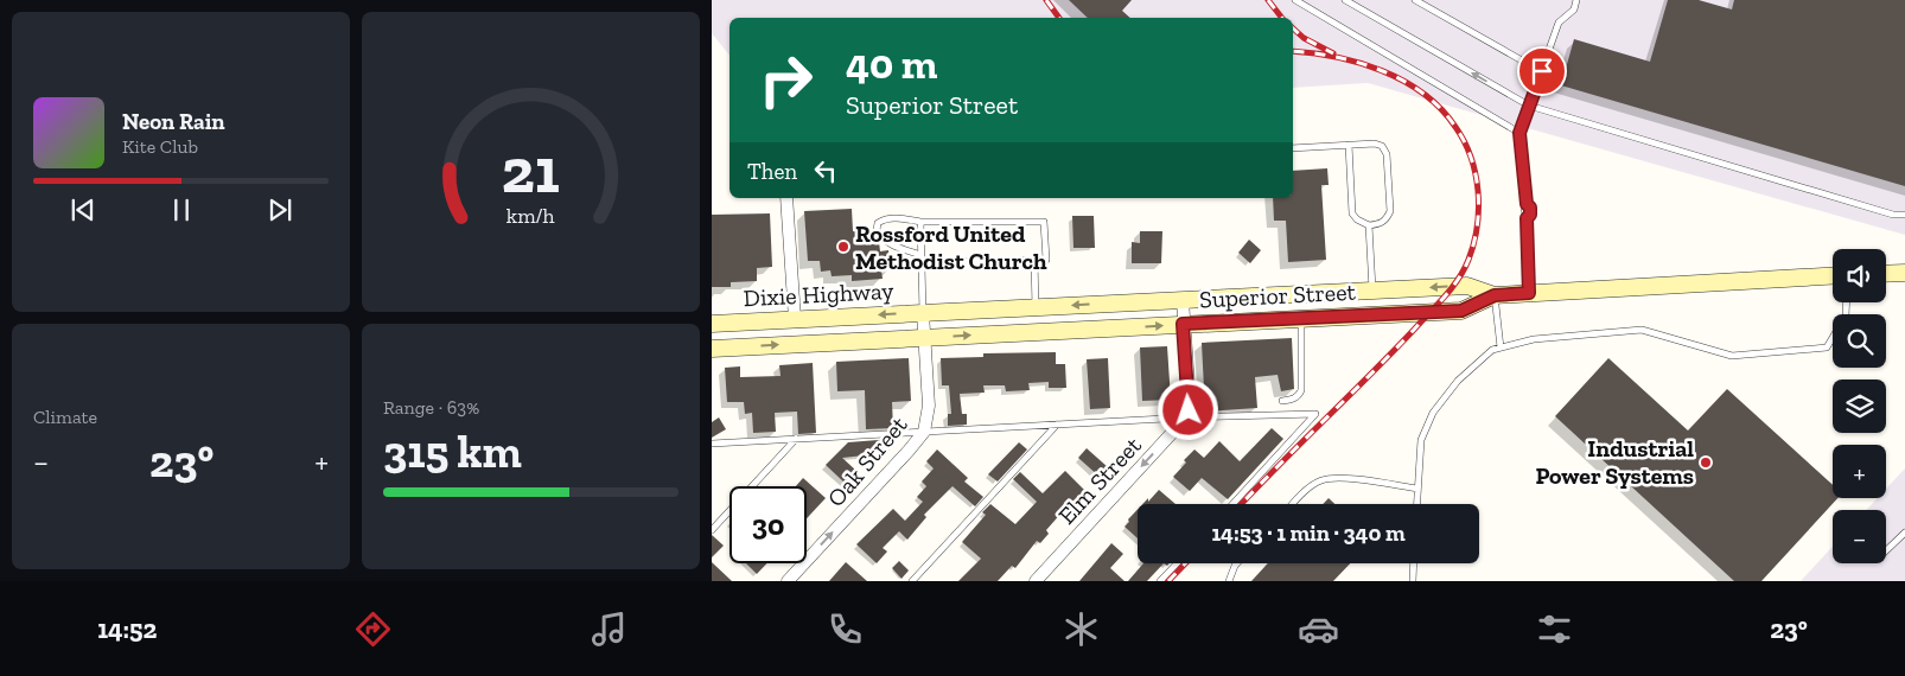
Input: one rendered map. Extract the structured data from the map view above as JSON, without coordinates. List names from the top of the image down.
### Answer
{
  "streets": {
    "main road": ["Dixie Highway", "Superior Street"],
    "street": ["Oak Street", "Elm Street"]
  },
  "crossings": [
    ["Dixie Highway", "Superior Street"],
    ["Dixie Highway", "Oak Street"],
    ["Superior Street", "Oak Street"]
  ],
  "one_way": [
    "Dixie Highway",
    "Superior Street",
    "Oak Street",
    "Elm Street"
  ],
  "places": ["Rossford United Methodist Church", "Industrial Power Systems"],
  "page": {
    "turn": ["40 m", "Superior Street"],
    "song": ["Neon Rain", "Kite Club"],
    "then": "Then",
    "map_buttons": ["+", "−"],
    "tile": [
      "Climate",
      ["Range · 63%", "315 km"]
    ],
    "heat": ["−", "23°", "+"],
    "limit": "30",
    "trip": "14:53 · 1 min · 340 m",
    "tabs": ["14:52", "23°"],
    "gauge": ["21", "km/h"]
  }
}
